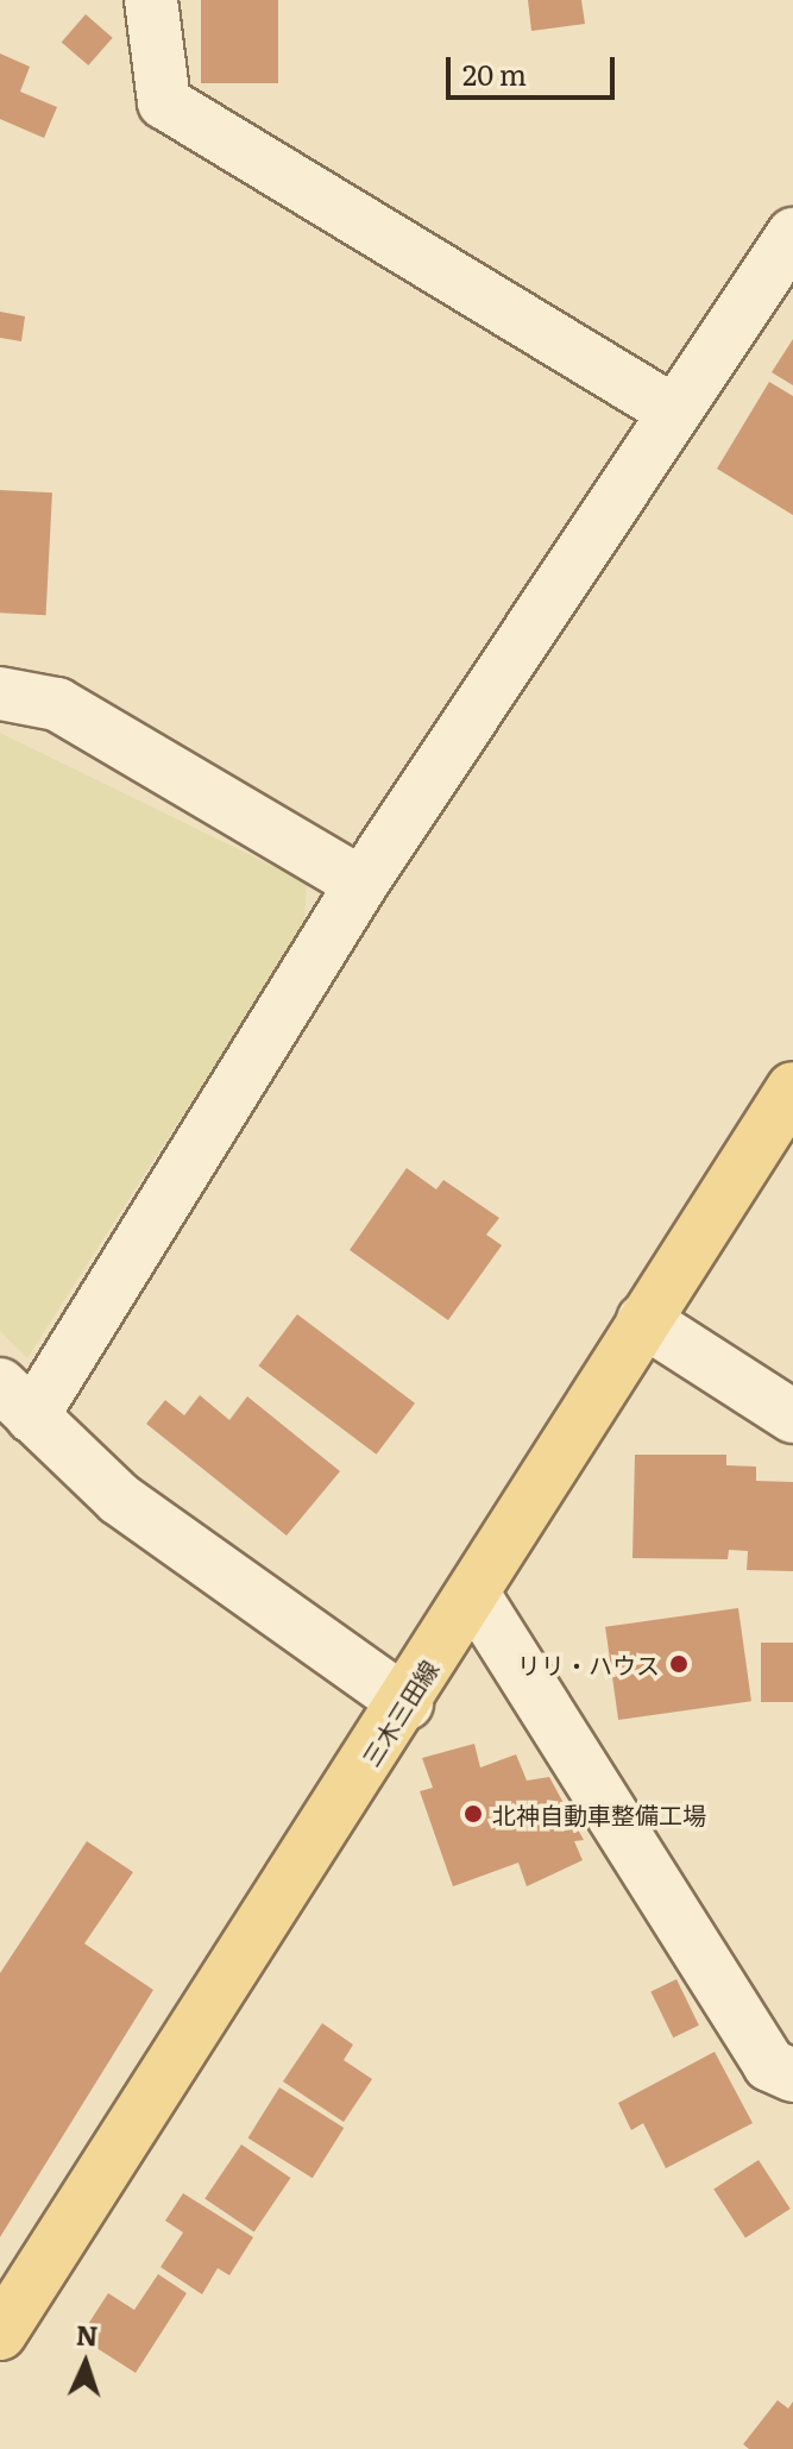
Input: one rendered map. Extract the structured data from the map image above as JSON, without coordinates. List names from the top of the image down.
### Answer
{
  "streets": {
    "main road": ["三木三田線"]
  },
  "places": ["リリ・ハウス", "北神自動車整備工場"],
  "scale_bar": "20 m",
  "north": "top"
}
